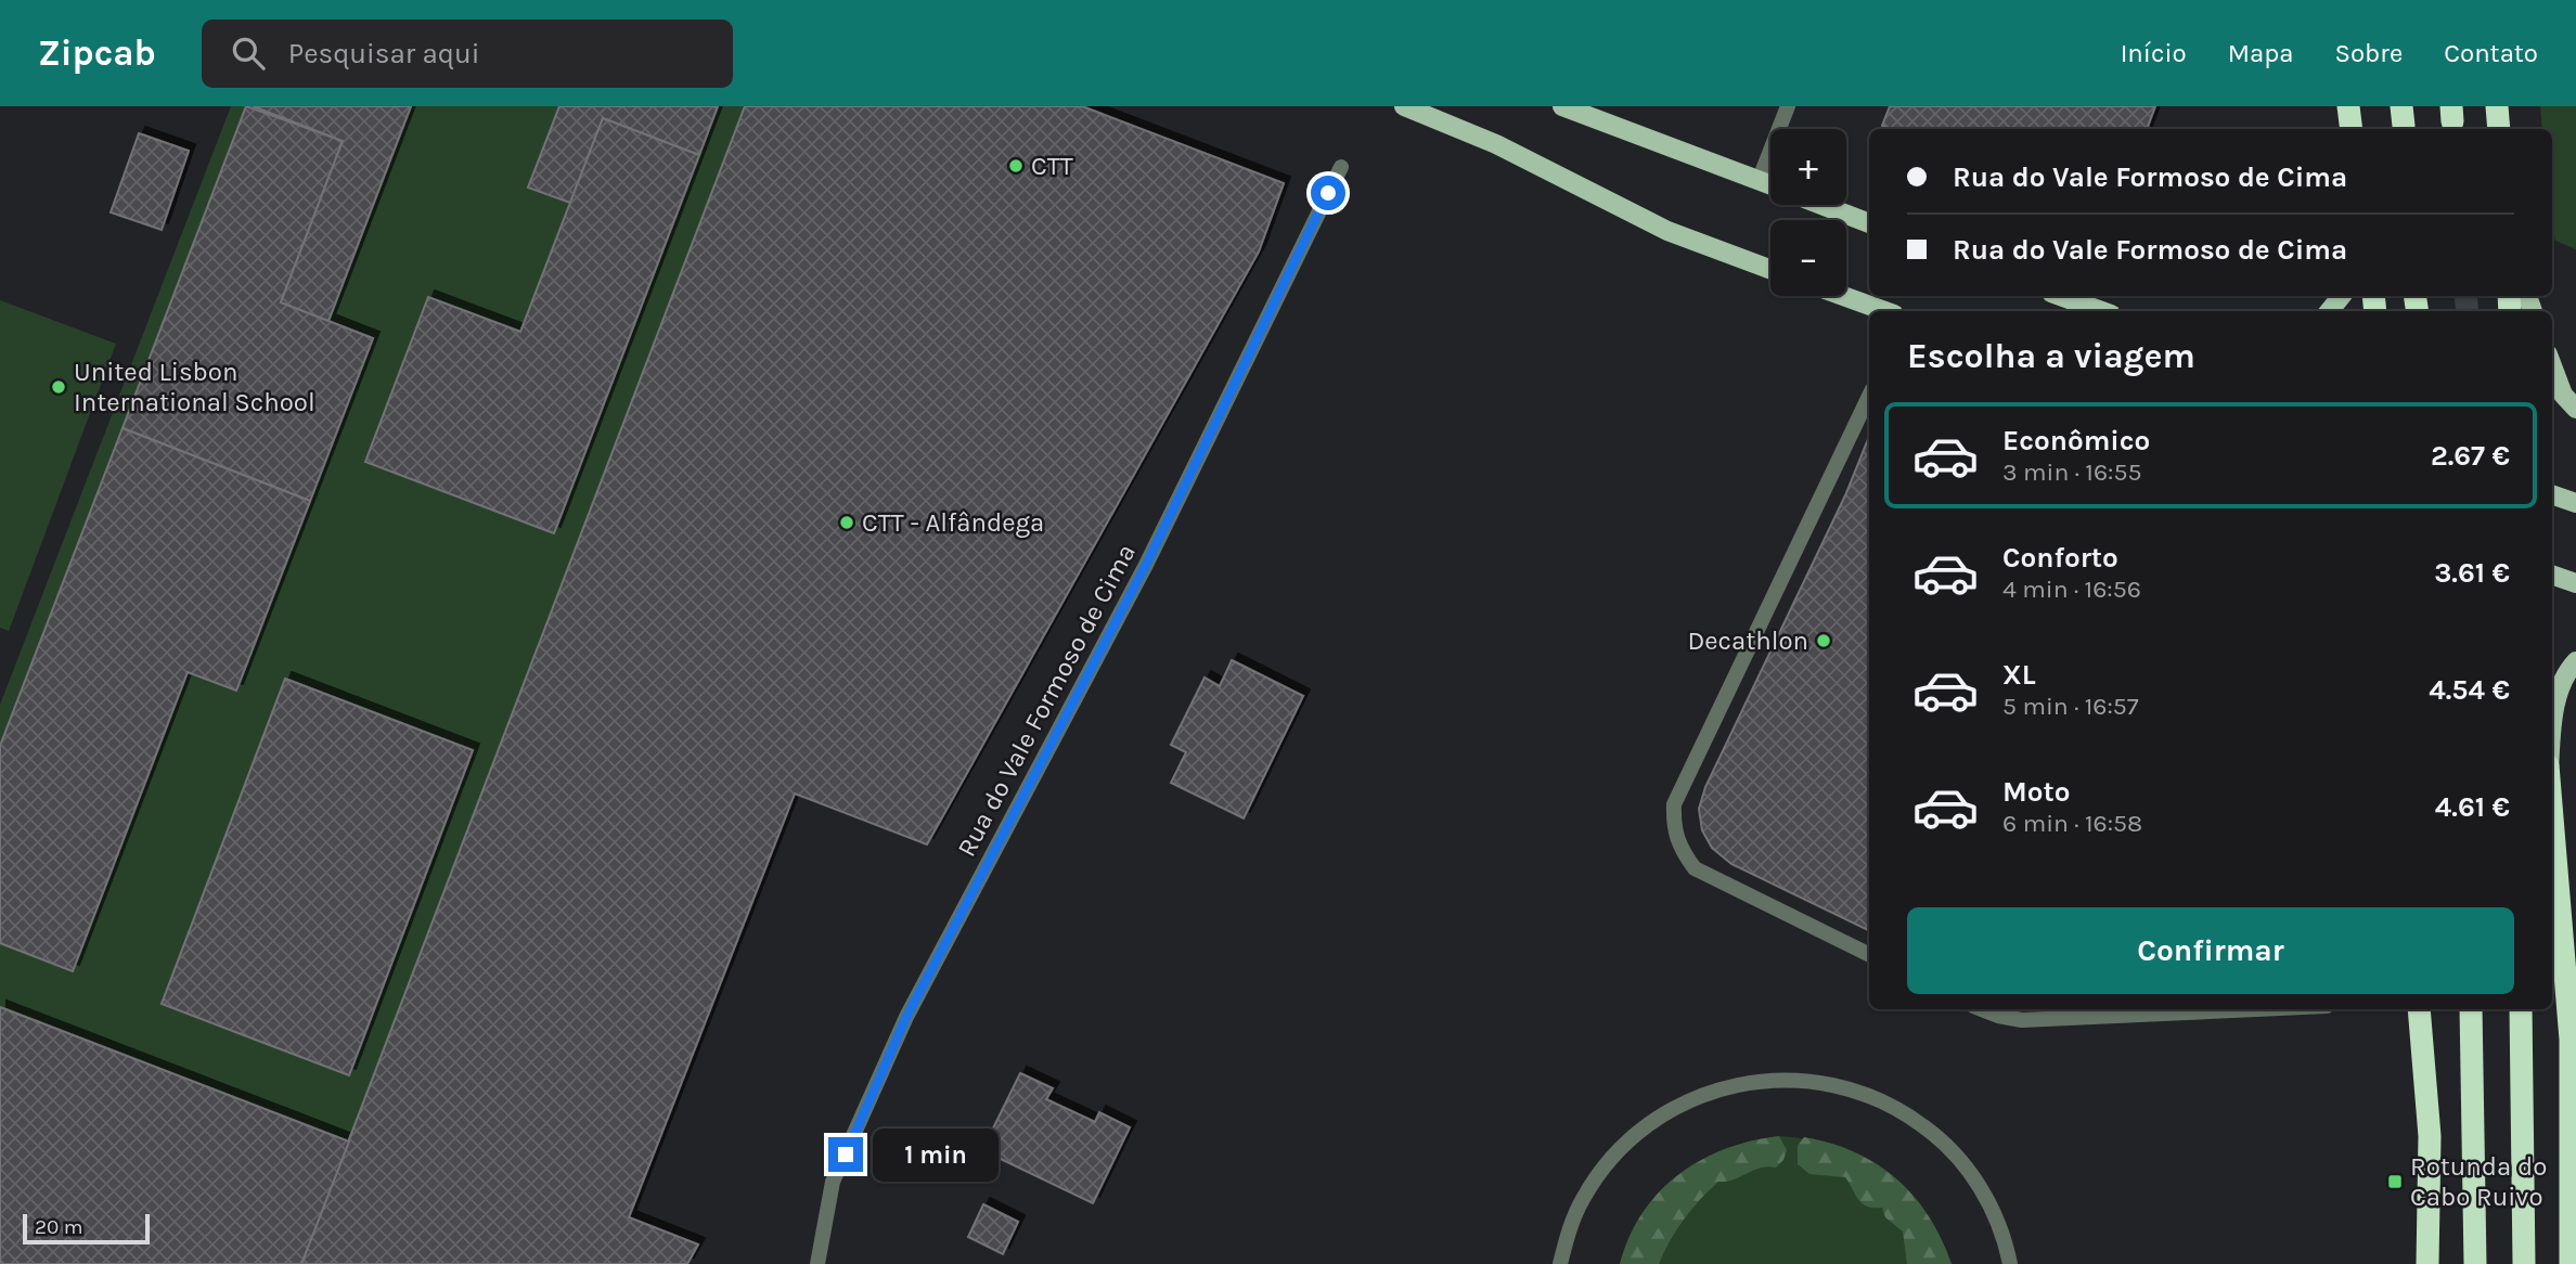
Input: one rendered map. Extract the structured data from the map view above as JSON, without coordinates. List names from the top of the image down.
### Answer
{
  "streets": {
    "street": ["Rua do Vale Formoso de Cima"]
  },
  "places": {
    "other": [
      "CTT",
      "United Lisbon International School",
      "CTT - Alfândega",
      "Decathlon"
    ],
    "transit": ["Rotunda do Cabo Ruivo"]
  },
  "scale_bar": "20 m",
  "page": {
    "header": "Zipcab",
    "search": "Pesquisar aqui",
    "nav": [
      "Início",
      "Mapa",
      "Sobre",
      "Contato"
    ],
    "map_buttons": ["+", "−"],
    "banner": ["Rua do Vale Formoso de Cima", "Rua do Vale Formoso de Cima"],
    "heading": "Escolha a viagem",
    "list": [
      {
        "name": "Econômico",
        "note": "3 min · 16:55",
        "value": "2.67 €"
      },
      {
        "name": "Conforto",
        "note": "4 min · 16:56",
        "value": "3.61 €"
      },
      {
        "name": "XL",
        "note": "5 min · 16:57",
        "value": "4.54 €"
      },
      {
        "name": "Moto",
        "note": "6 min · 16:58",
        "value": "4.61 €"
      }
    ],
    "buttons": "Confirmar",
    "bubble": "1 min",
    "scale": "20 m"
  }
}
